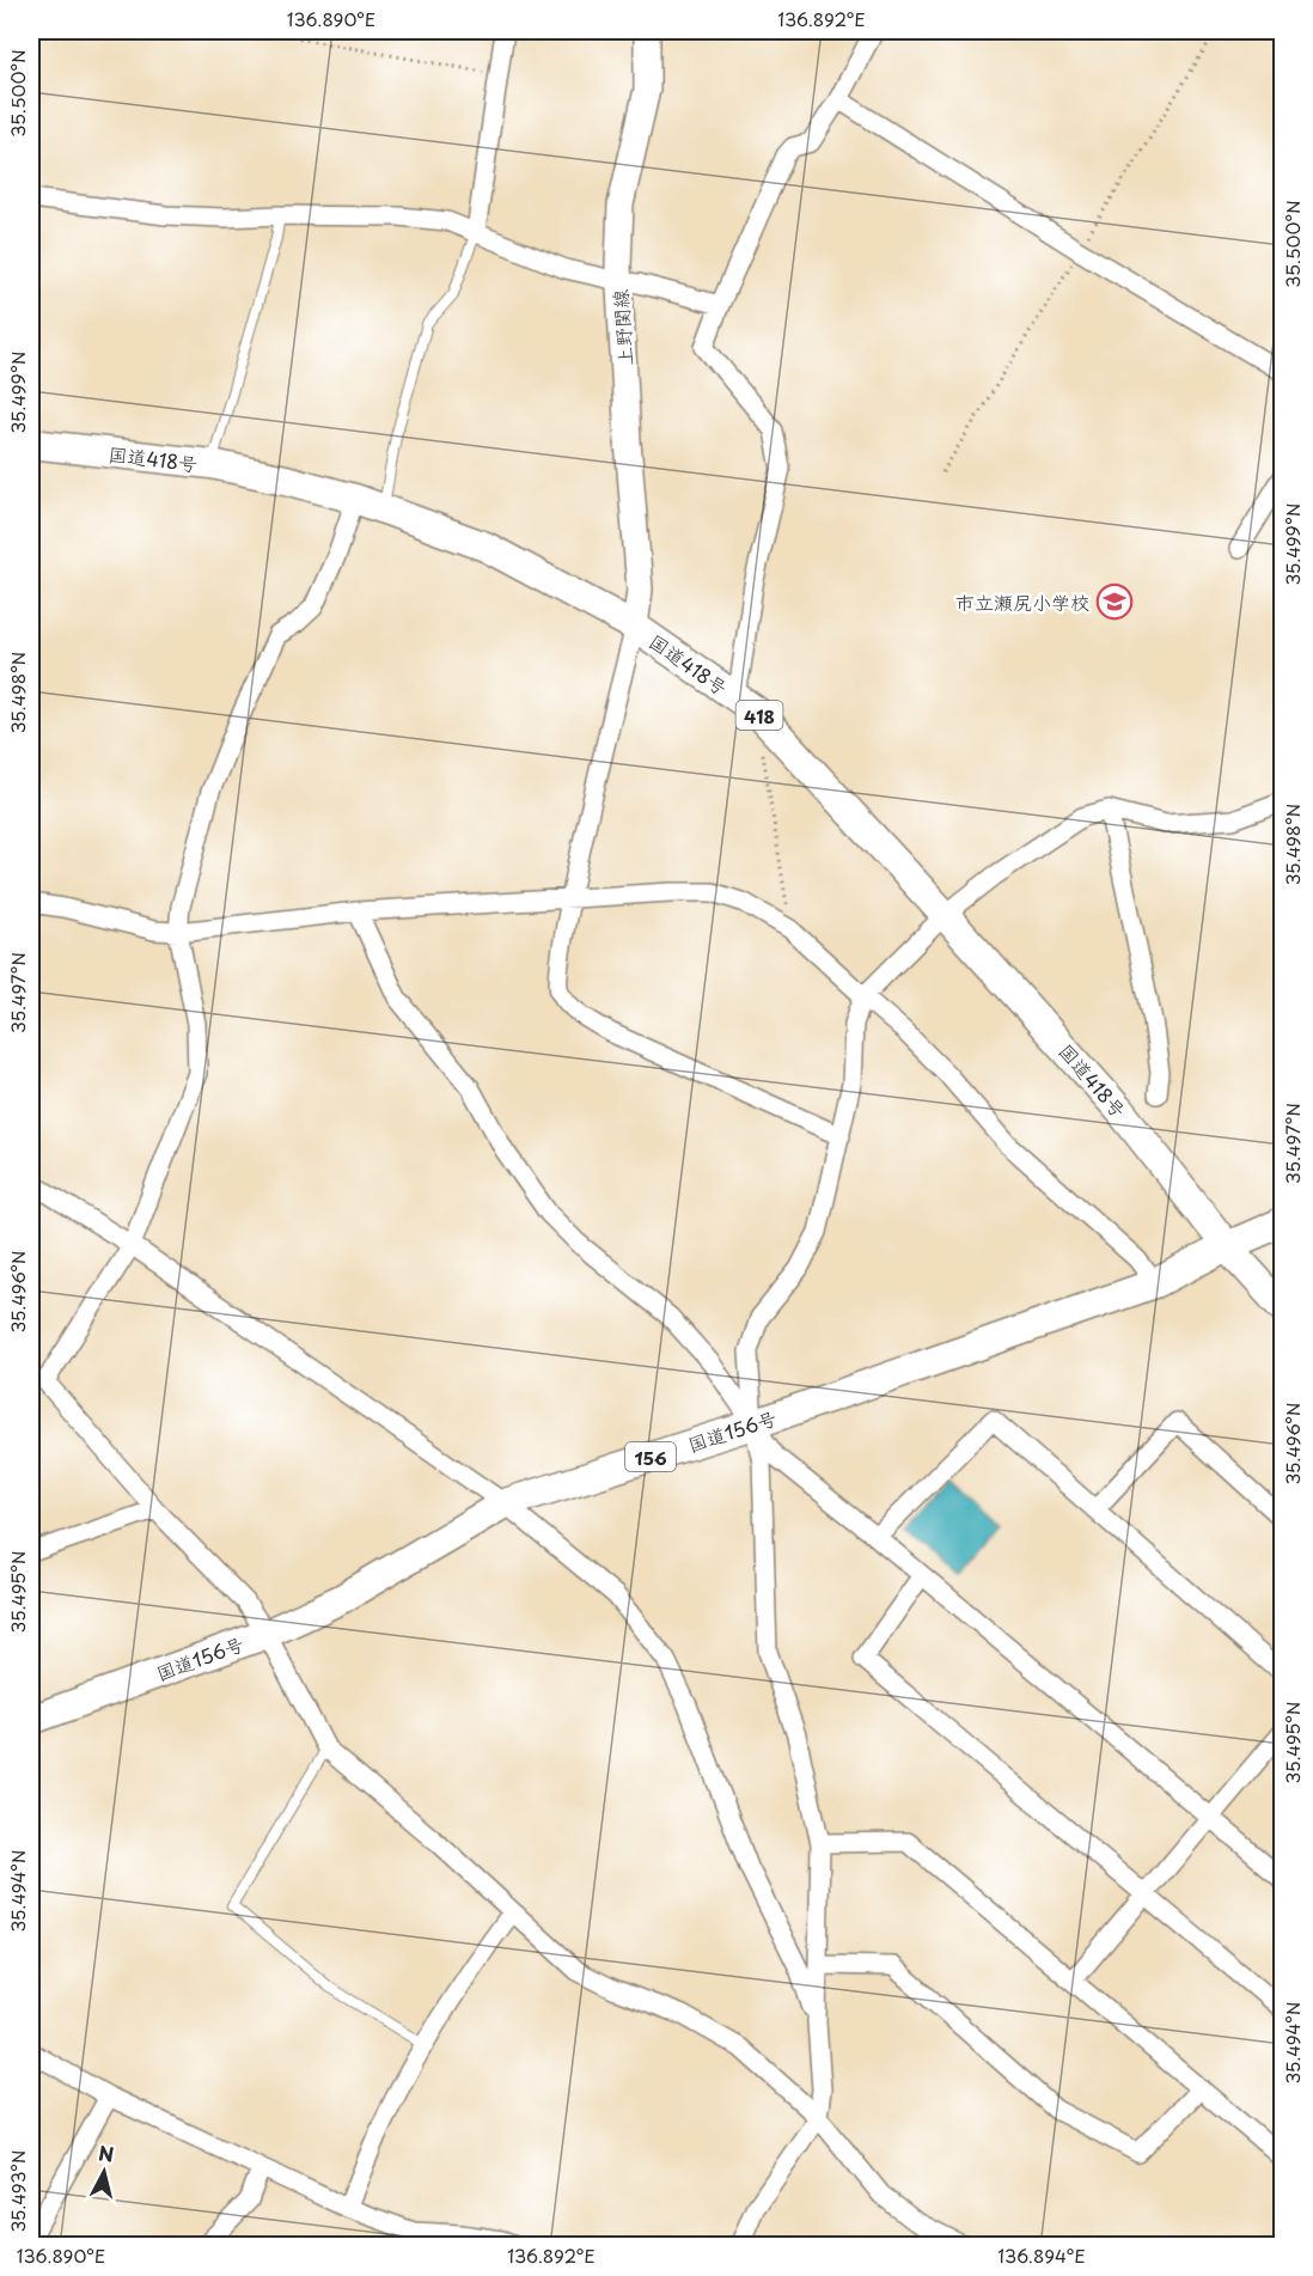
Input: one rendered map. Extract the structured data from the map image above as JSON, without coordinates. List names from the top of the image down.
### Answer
{
  "streets": {
    "highway": [
      "国道418号",
      "418",
      "国道156号",
      "156"
    ],
    "main road": ["上野関線"]
  },
  "crossings": [
    ["上野関線", "国道418号"],
    ["国道418号", "国道156号"]
  ],
  "places": {
    "school or university": ["市立瀬尻小学校"]
  },
  "north": "top",
  "coordinates": [
    "136.890°E",
    "136.892°E",
    "35.500°N",
    "35.499°N",
    "35.498°N",
    "35.497°N",
    "35.496°N",
    "35.495°N",
    "35.494°N",
    "35.493°N",
    "136.894°E"
  ]
}
